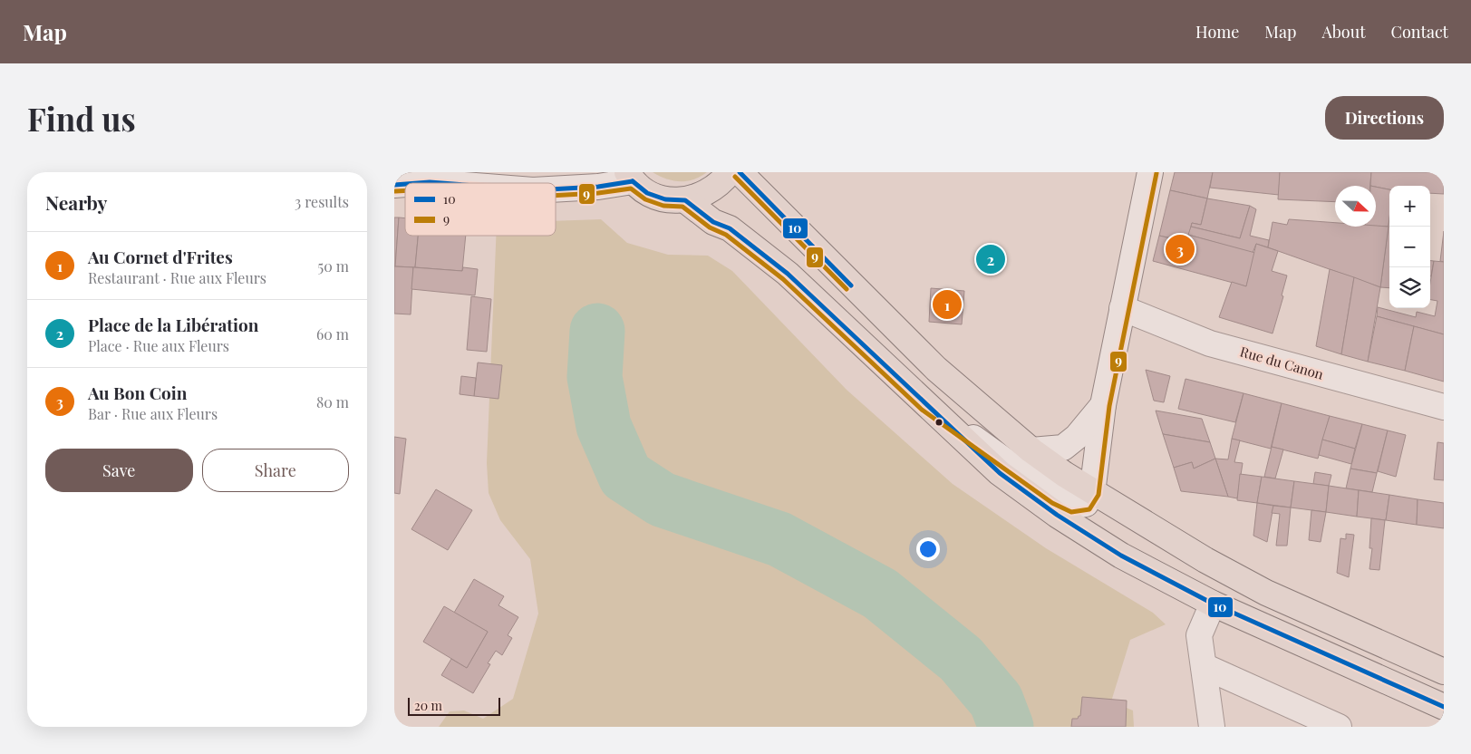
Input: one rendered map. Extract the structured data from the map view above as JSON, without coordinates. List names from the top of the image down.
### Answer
{
  "streets": {
    "street": ["Rue du Canon"]
  },
  "lines": ["transit line 10", "transit line 9"],
  "legend": ["10", "9"],
  "scale_bar": "20 m",
  "north": "right",
  "page": {
    "header": "Map",
    "nav": [
      "Home",
      "Map",
      "About",
      "Contact"
    ],
    "buttons": [
      "Directions",
      ["Save", "Share"]
    ],
    "title": "Find us",
    "heading": ["Nearby", "3 results"],
    "map_buttons": ["+", "−"],
    "list": [
      {
        "mark": "1",
        "name": "Au Cornet d'Frites",
        "note": "Restaurant · Rue aux Fleurs",
        "value": "50 m"
      },
      {
        "mark": "2",
        "name": "Place de la Libération",
        "note": "Place · Rue aux Fleurs",
        "value": "60 m"
      },
      {
        "mark": "3",
        "name": "Au Bon Coin",
        "note": "Bar · Rue aux Fleurs",
        "value": "80 m"
      }
    ],
    "pins": ["3", "2", "1"],
    "scale": "20 m"
  }
}
